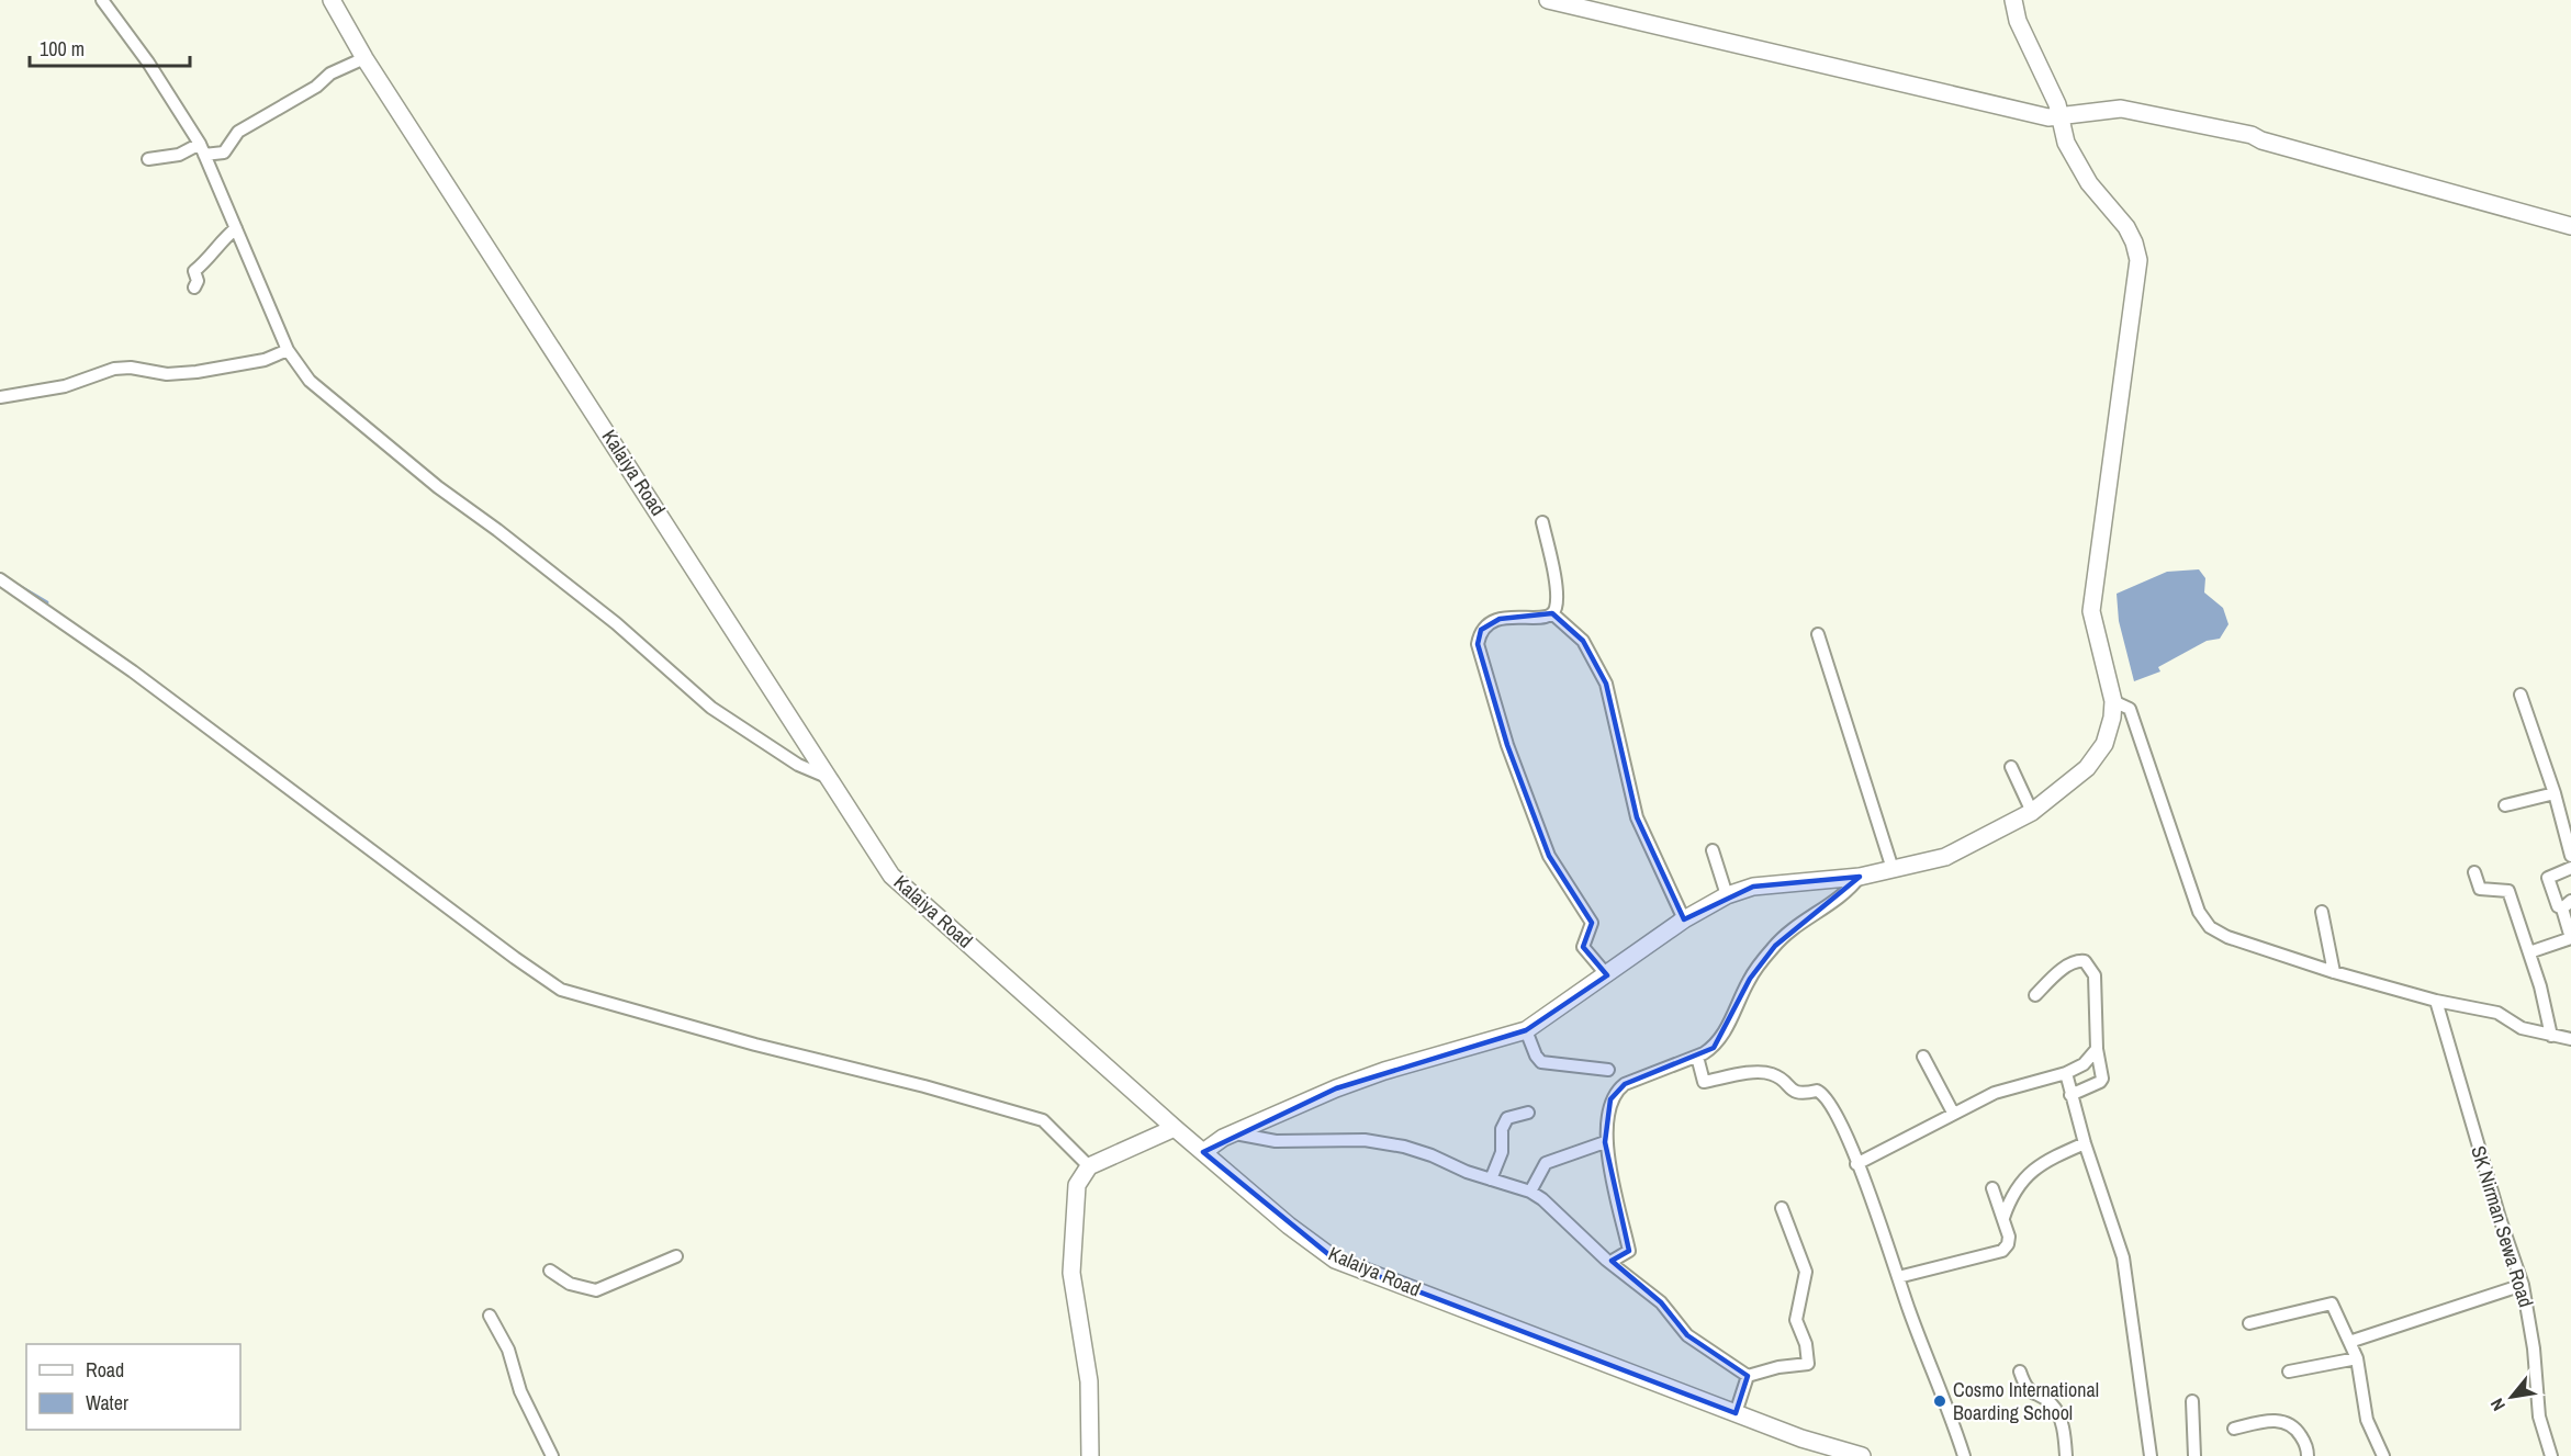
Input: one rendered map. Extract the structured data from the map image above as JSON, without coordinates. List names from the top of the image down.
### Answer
{
  "streets": {
    "street": ["Kalaiya Road", "SK Nirman Sewa Road"]
  },
  "places": ["Cosmo International Boarding School"],
  "legend": ["Road", "Water"],
  "scale_bar": "100 m",
  "north": "bottom left"
}
